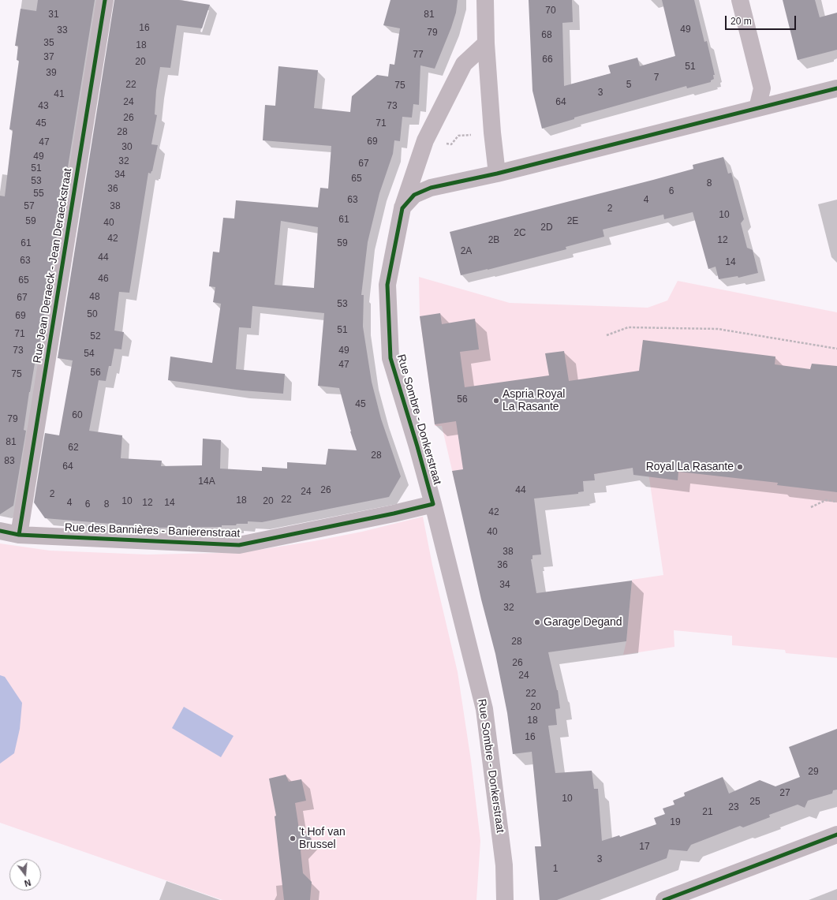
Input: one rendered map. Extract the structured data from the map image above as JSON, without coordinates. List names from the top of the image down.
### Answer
{
  "streets": {
    "street": ["Rue Jean Deraeck - Jean Deraeckstraat", "Rue Sombre - Donkerstraat", "Rue des Bannières - Banierenstraat"]
  },
  "crossings": [
    ["Rue Jean Deraeck - Jean Deraeckstraat", "Rue des Bannières - Banierenstraat"],
    ["Rue Sombre - Donkerstraat", "Rue des Bannières - Banierenstraat"]
  ],
  "places": [
    "Aspria Royal La Rasante",
    "Royal La Rasante",
    "Garage Degand",
    "'t Hof van Brussel"
  ],
  "house_numbers": [
    "70",
    "31",
    "81",
    "16",
    "49",
    "33",
    "79",
    "68",
    "35",
    "18",
    "77",
    "37",
    "66",
    "20",
    "51",
    "39",
    "7",
    "22",
    "5",
    "75",
    "3",
    "41",
    "24",
    "64",
    "43",
    "73",
    "26",
    "45",
    "71",
    "28",
    "69",
    "47",
    "30",
    "49",
    "32",
    "67",
    "51",
    "34",
    "65",
    "53",
    "8",
    "36",
    "6",
    "55",
    "63",
    "4",
    "57",
    "38",
    "2",
    "10",
    "61",
    "59",
    "2E",
    "40",
    "2D",
    "2C",
    "42",
    "2B",
    "12",
    "61",
    "59",
    "2A",
    "44",
    "63",
    "14",
    "46",
    "65",
    "48",
    "67",
    "53",
    "50",
    "69",
    "51",
    "71",
    "52",
    "73",
    "49",
    "54",
    "47",
    "56",
    "75",
    "56",
    "45",
    "60",
    "79",
    "81",
    "62",
    "28",
    "83",
    "64",
    "14A",
    "26",
    "44",
    "24",
    "2",
    "22",
    "18",
    "10",
    "20",
    "4",
    "12",
    "14",
    "6",
    "8",
    "42",
    "40",
    "38",
    "36",
    "34",
    "32",
    "28",
    "26",
    "24",
    "22",
    "20",
    "18",
    "16",
    "29",
    "27",
    "10",
    "25",
    "23",
    "21",
    "19",
    "17",
    "3",
    "1"
  ],
  "scale_bar": "20 m",
  "north": "bottom"
}
